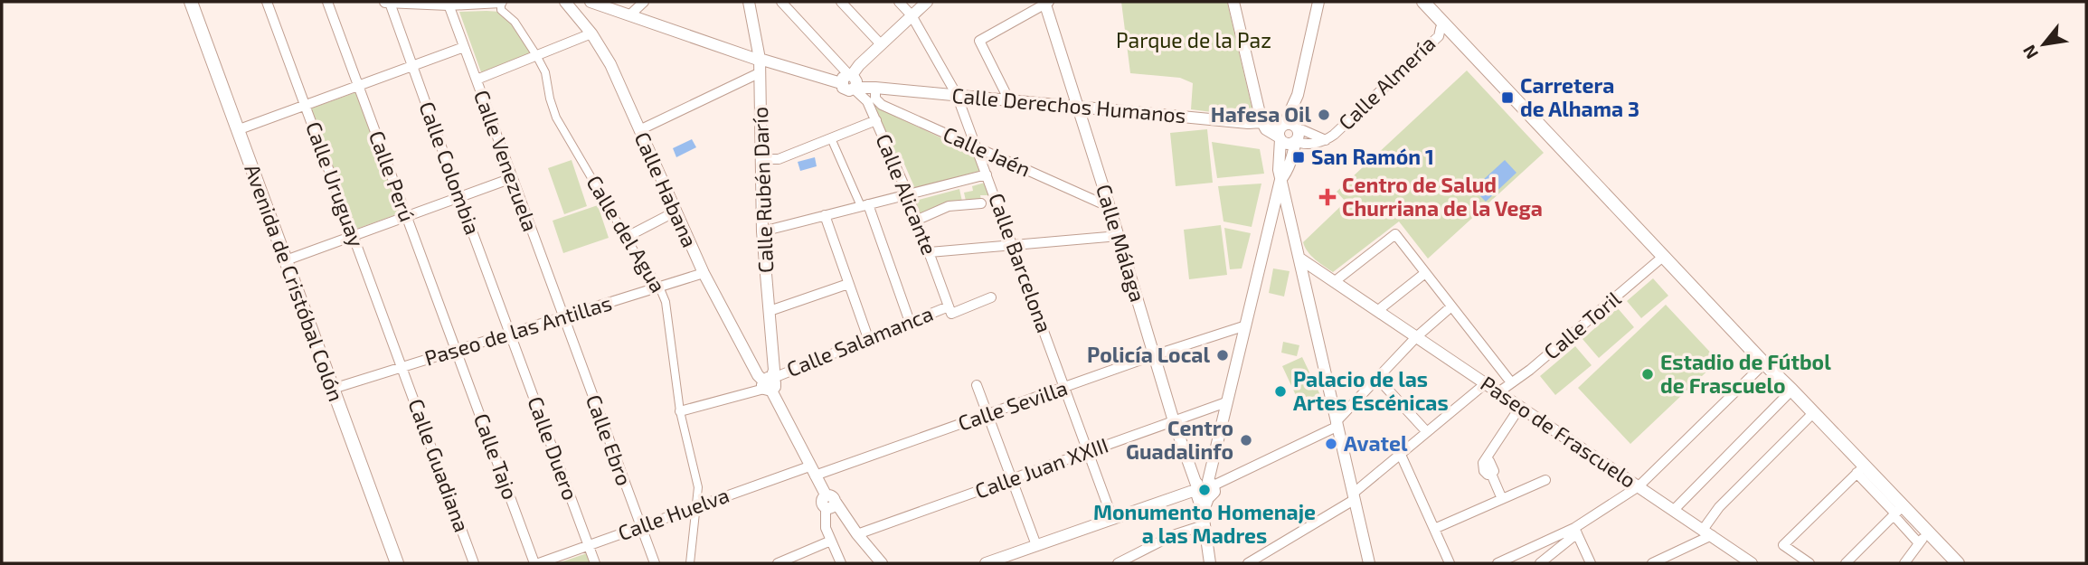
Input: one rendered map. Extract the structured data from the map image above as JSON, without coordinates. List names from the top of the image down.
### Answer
{
  "streets": {
    "main road": ["Avenida de Cristóbal Colón"],
    "street": [
      "Calle Almería",
      "Calle Derechos Humanos",
      "Calle Jaén",
      "Calle Venezuela",
      "Calle Colombia",
      "Calle Perú",
      "Calle Uruguay",
      "Calle Habana",
      "Calle Rubén Darío",
      "Calle Alicante",
      "Calle del Agua",
      "Calle Málaga",
      "Calle Barcelona",
      "Calle Toril",
      "Paseo de las Antillas",
      "Calle Salamanca",
      "Calle Sevilla",
      "Paseo de Frascuelo",
      "Calle Ebro",
      "Calle Duero",
      "Calle Tajo",
      "Calle Guadiana",
      "Calle Juan XXIII",
      "Calle Huelva"
    ]
  },
  "crossings": [
    ["Calle Derechos Humanos", "Calle Jaén"],
    ["Calle Derechos Humanos", "Calle Rubén Darío"],
    ["Calle Derechos Humanos", "Calle Alicante"],
    ["Calle Derechos Humanos", "Calle Málaga"],
    ["Calle Derechos Humanos", "Calle Barcelona"],
    ["Calle Jaén", "Calle Málaga"],
    ["Calle Jaén", "Calle Barcelona"],
    ["Calle Venezuela", "Paseo de las Antillas"],
    ["Calle Venezuela", "Calle Ebro"],
    ["Calle Colombia", "Paseo de las Antillas"],
    ["Calle Colombia", "Calle Duero"],
    ["Calle Perú", "Paseo de las Antillas"],
    ["Calle Perú", "Calle Tajo"],
    ["Calle Uruguay", "Paseo de las Antillas"],
    ["Calle Uruguay", "Calle Guadiana"],
    ["Calle Habana", "Calle Rubén Darío"],
    ["Calle Habana", "Paseo de las Antillas"],
    ["Calle Habana", "Calle Salamanca"],
    ["Calle Habana", "Calle Sevilla"],
    ["Calle Habana", "Calle Huelva"],
    ["Calle Rubén Darío", "Calle Salamanca"],
    ["Calle Alicante", "Calle Salamanca"],
    ["Calle del Agua", "Paseo de las Antillas"],
    ["Calle del Agua", "Calle Salamanca"],
    ["Calle del Agua", "Calle Huelva"],
    ["Calle Málaga", "Calle Sevilla"],
    ["Calle Málaga", "Calle Juan XXIII"],
    ["Calle Barcelona", "Calle Sevilla"],
    ["Calle Barcelona", "Calle Juan XXIII"],
    ["Avenida de Cristóbal Colón", "Paseo de las Antillas"],
    ["Calle Toril", "Paseo de Frascuelo"],
    ["Paseo de las Antillas", "Calle Ebro"],
    ["Paseo de las Antillas", "Calle Duero"],
    ["Paseo de las Antillas", "Calle Tajo"],
    ["Paseo de las Antillas", "Calle Guadiana"],
    ["Calle Sevilla", "Calle Huelva"],
    ["Calle Ebro", "Calle Huelva"],
    ["Calle Duero", "Calle Huelva"],
    ["Calle Tajo", "Calle Huelva"]
  ],
  "parks": ["Parque de la Paz"],
  "places": {
    "transit": ["Carretera de Alhama 3", "San Ramón 1"],
    "other": [
      "Hafesa Oil",
      "Policía Local",
      "Estadio de Fútbol de Frascuelo",
      "Palacio de las Artes Escénicas",
      "Centro Guadalinfo",
      "Avatel",
      "Monumento Homenaje a las Madres"
    ],
    "health": ["Centro de Salud Churriana de la Vega"]
  },
  "north": "bottom left"
}
